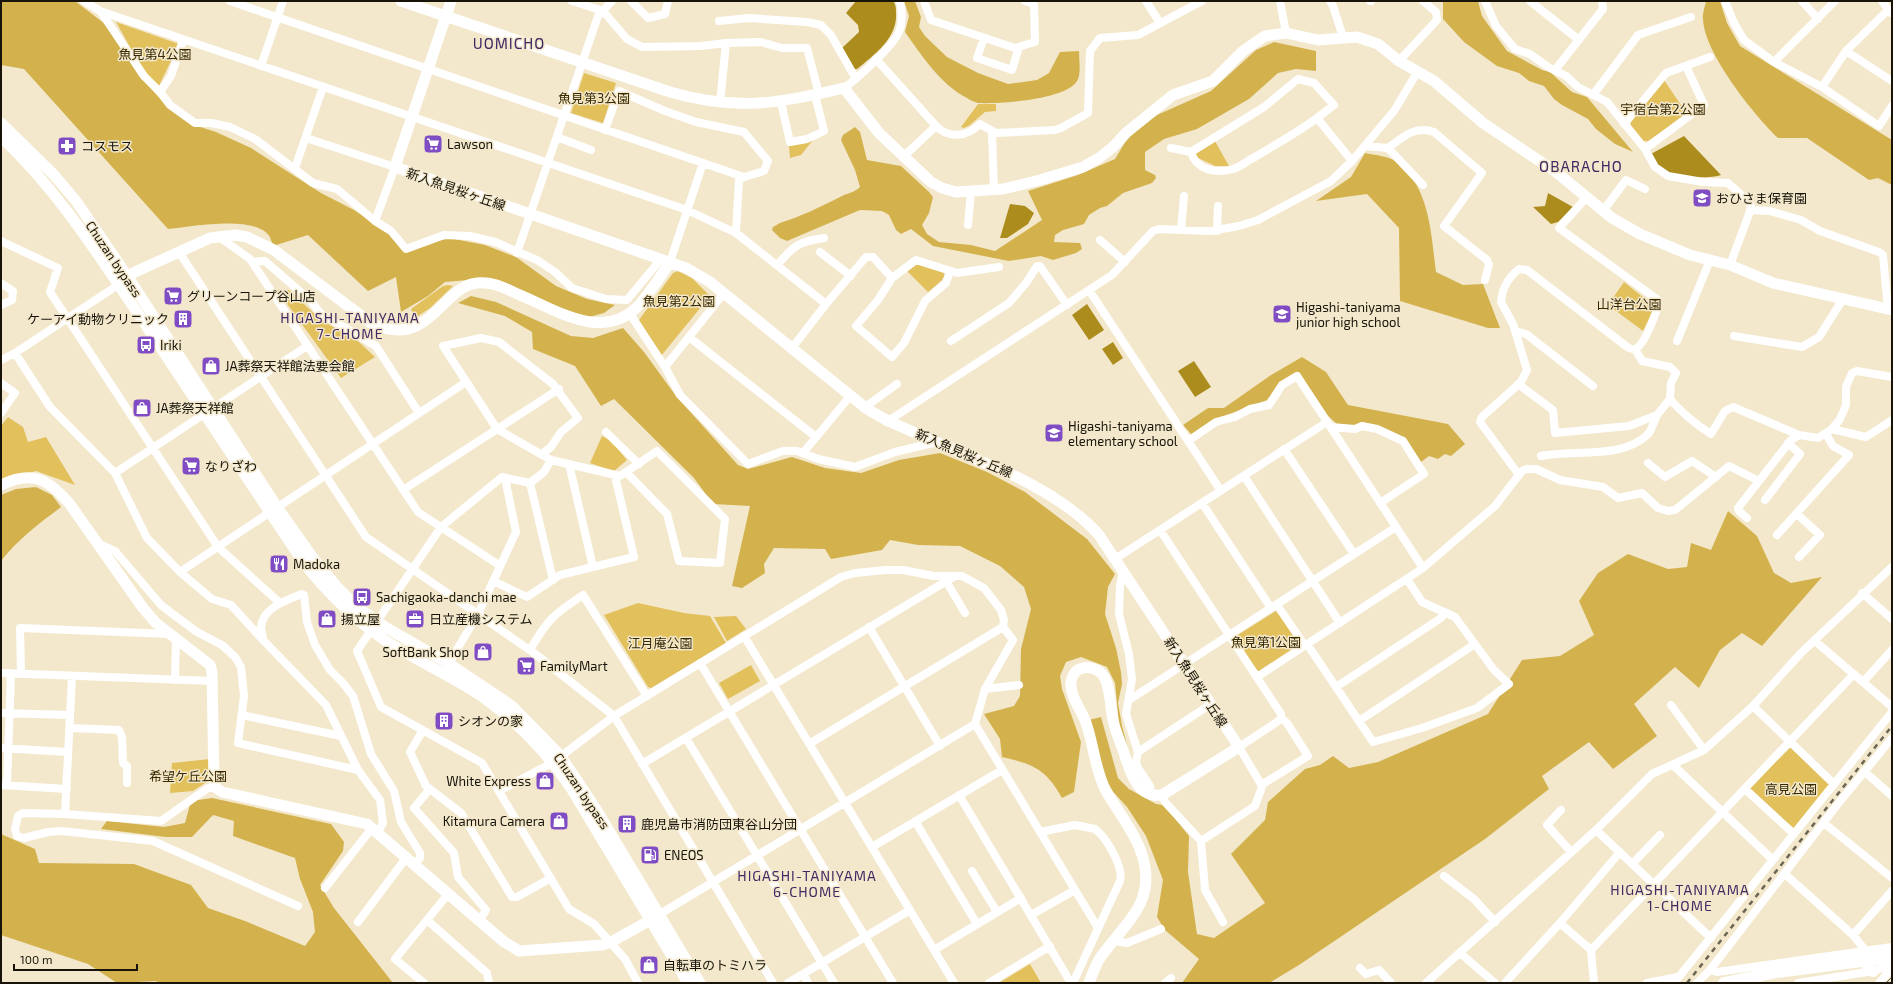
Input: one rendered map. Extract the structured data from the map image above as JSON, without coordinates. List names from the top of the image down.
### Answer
{
  "streets": {
    "street": ["新入魚見桜ヶ丘線", "Chuzan bypass"]
  },
  "districts": [
    "UOMICHO",
    "OBARACHO",
    "HIGASHI-TANIYAMA 7-CHOME",
    "HIGASHI-TANIYAMA 6-CHOME",
    "HIGASHI-TANIYAMA 1-CHOME"
  ],
  "parks": [
    "魚見第4公園",
    "魚見第3公園",
    "宇宿台第2公園",
    "魚見第2公園",
    "山洋台公園",
    "魚見第1公園",
    "江月庵公園",
    "希望ケ丘公園",
    "高見公園"
  ],
  "places": {
    "supermarket": [
      "Lawson",
      "グリーンコープ谷山店",
      "なりざわ",
      "FamilyMart"
    ],
    "pharmacy": ["コスモス"],
    "school or university": ["おひさま保育園", "Higashi-taniyama junior high school", "Higashi-taniyama elementary school"],
    "building": ["ケーアイ動物クリニック", "シオンの家", "鹿児島市消防団東谷山分団"],
    "bus stop": ["Iriki", "Sachigaoka-danchi mae"],
    "shop": [
      "JA葬祭天祥館法要会館",
      "JA葬祭天祥館",
      "揚立屋",
      "SoftBank Shop",
      "White Express",
      "Kitamura Camera",
      "自転車のトミハラ"
    ],
    "restaurant": ["Madoka"],
    "office": ["日立産機システム"],
    "fuel station": ["ENEOS"]
  },
  "scale_bar": "100 m"
}
